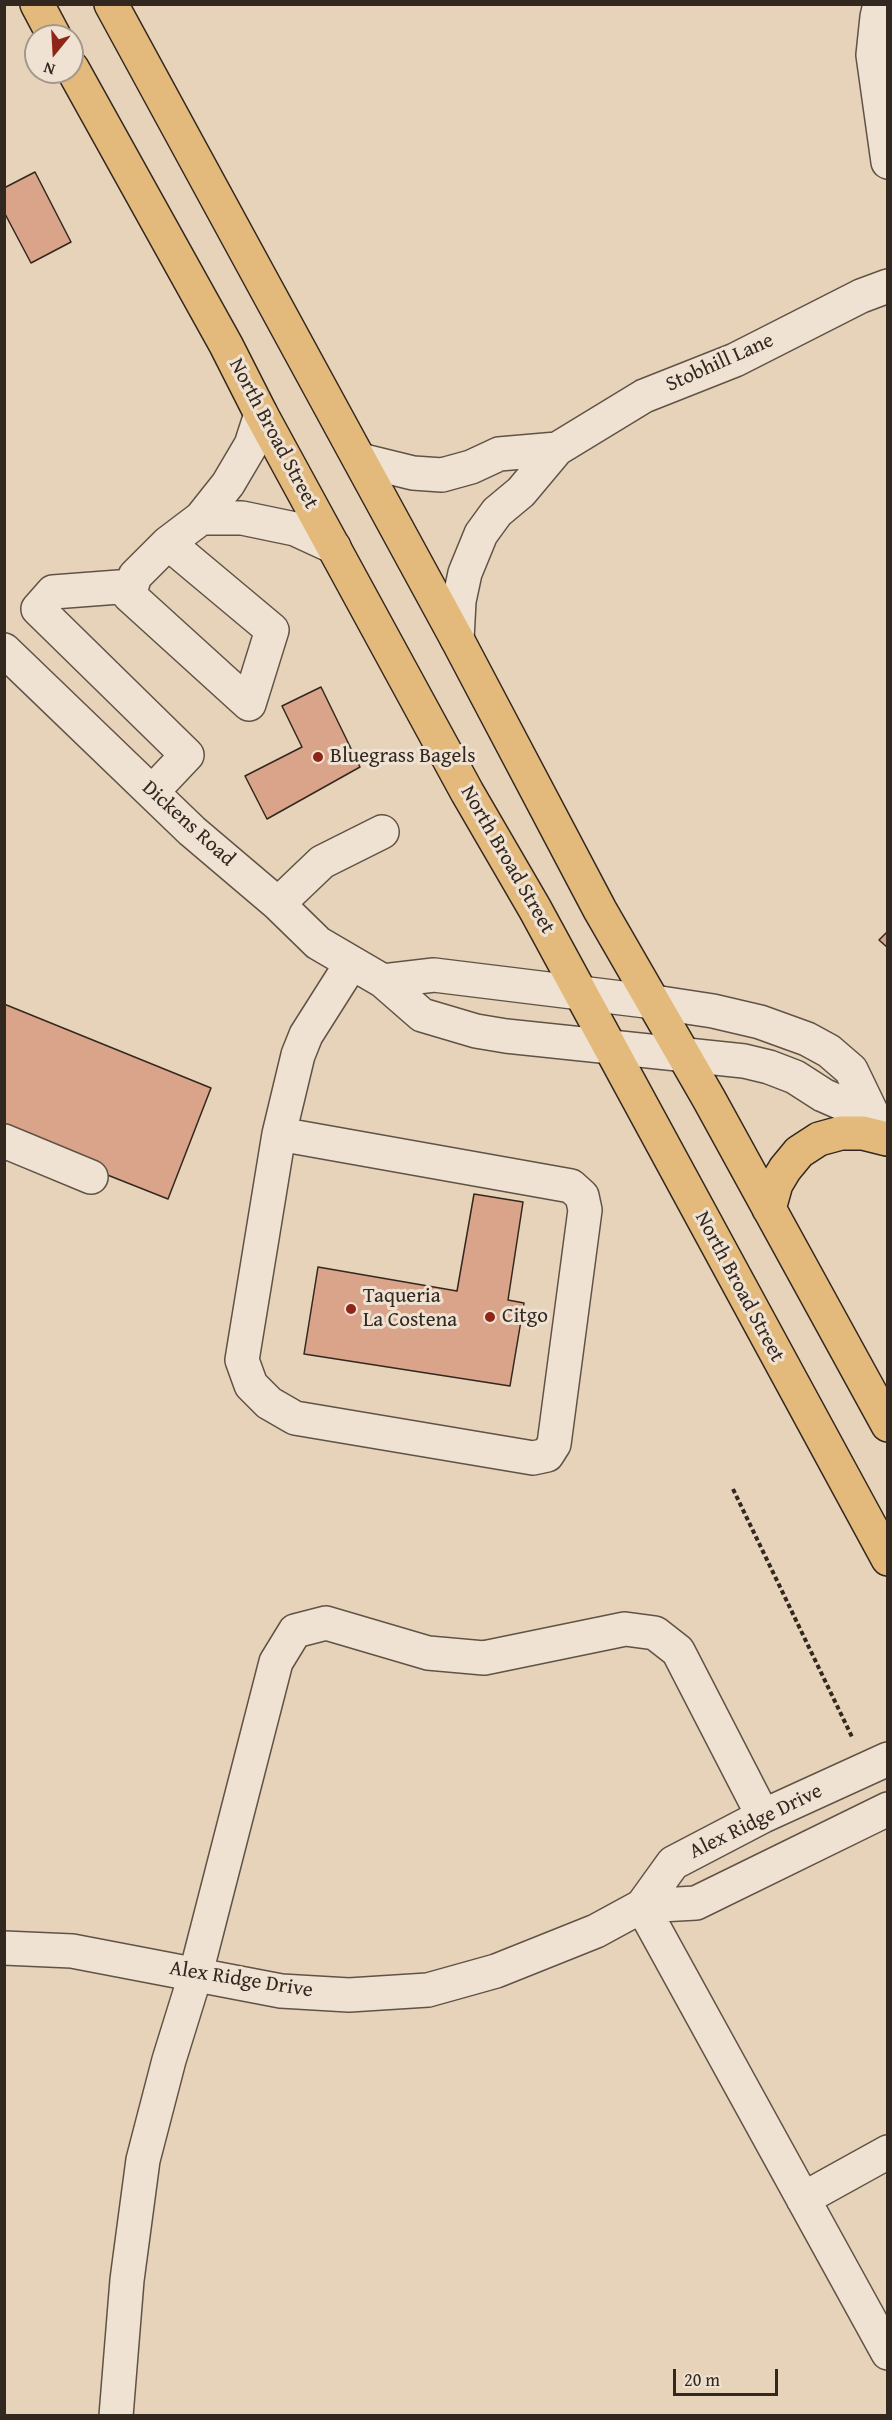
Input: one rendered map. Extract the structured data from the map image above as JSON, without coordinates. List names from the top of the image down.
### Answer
{
  "streets": {
    "highway": ["North Broad Street"],
    "street": ["Stobhill Lane", "Dickens Road", "Alex Ridge Drive"]
  },
  "crossings": [
    ["North Broad Street", "Dickens Road"]
  ],
  "places": ["Bluegrass Bagels", "Taqueria La Costena", "Citgo"],
  "scale_bar": "20 m",
  "north": "bottom"
}
